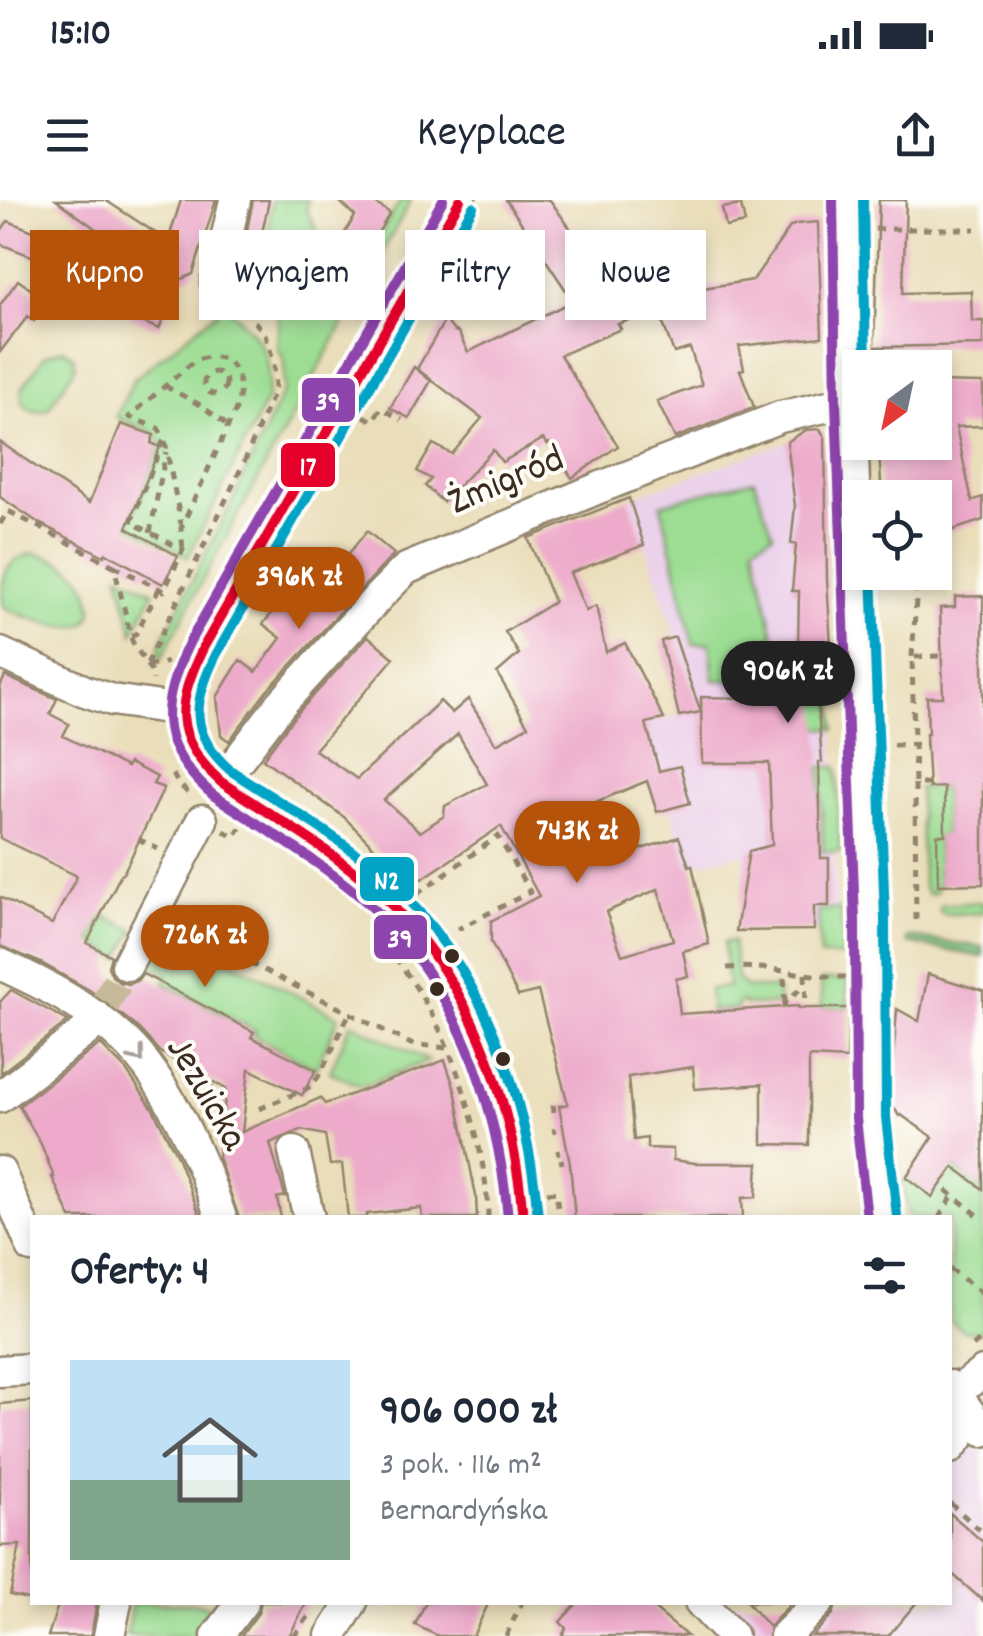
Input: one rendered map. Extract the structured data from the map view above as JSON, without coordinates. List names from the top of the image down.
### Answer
{
  "streets": {
    "street": ["Żmigród", "Jezuicka"]
  },
  "lines": ["transit line 17", "transit line 39", "transit line N2"],
  "north": "bottom left",
  "page": {
    "status": "15:10",
    "header": "Keyplace",
    "chip": [
      "Kupno",
      "Wynajem",
      "Filtry",
      "Nowe"
    ],
    "price": [
      "396K zł",
      "906K zł",
      "743K zł",
      "726K zł"
    ],
    "heading": "Oferty: 4",
    "list": [
      {
        "name": "906 000 zł",
        "note": "3 pok. · 116 m² · Bernardyńska"
      }
    ]
  }
}
